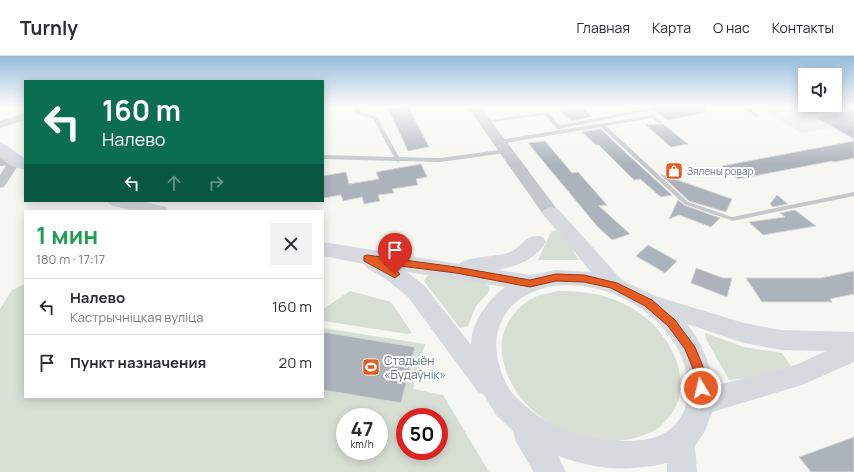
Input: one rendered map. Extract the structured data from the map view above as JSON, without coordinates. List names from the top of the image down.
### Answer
{
  "places": {
    "shop": ["Зялены ровар"],
    "sports": ["Стадыён «Будаўнік»"]
  },
  "page": {
    "header": "Turnly",
    "nav": [
      "Главная",
      "Карта",
      "О нас",
      "Контакты"
    ],
    "turn": ["160 m", "Налево"],
    "heading": ["1 мин", "180 m · 17:17"],
    "list": [
      {
        "name": "Налево",
        "note": "Кастрычніцкая вуліца",
        "value": "160 m"
      },
      {
        "name": "Пункт назначения",
        "value": "20 m"
      }
    ],
    "speed": "47 km/h",
    "limit": "50"
  }
}
